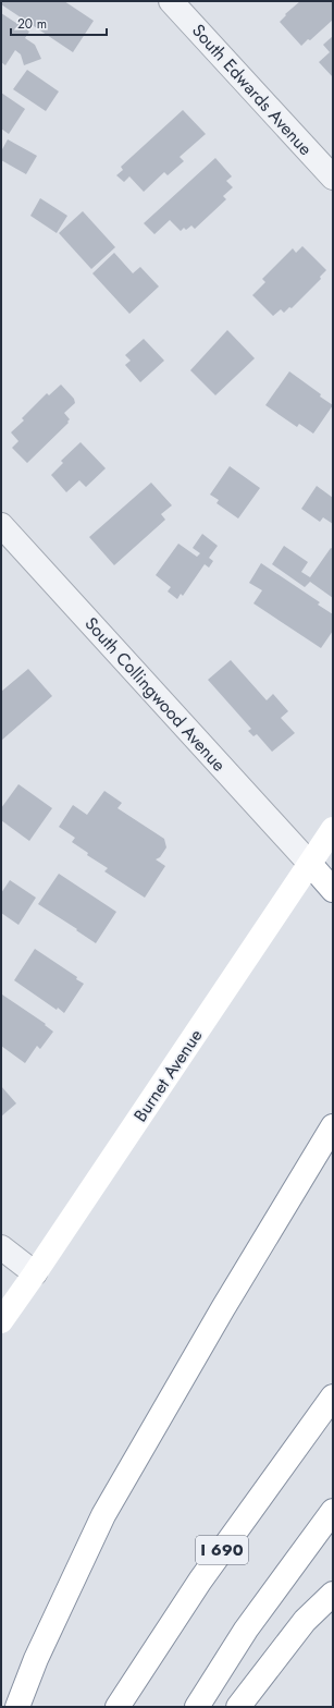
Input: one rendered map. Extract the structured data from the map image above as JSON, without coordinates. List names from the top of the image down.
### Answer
{
  "streets": {
    "main road": ["Burnet Avenue", "I 690"],
    "street": ["South Edwards Avenue", "South Collingwood Avenue"]
  },
  "crossings": [
    ["South Collingwood Avenue", "Burnet Avenue"]
  ],
  "scale_bar": "20 m"
}
